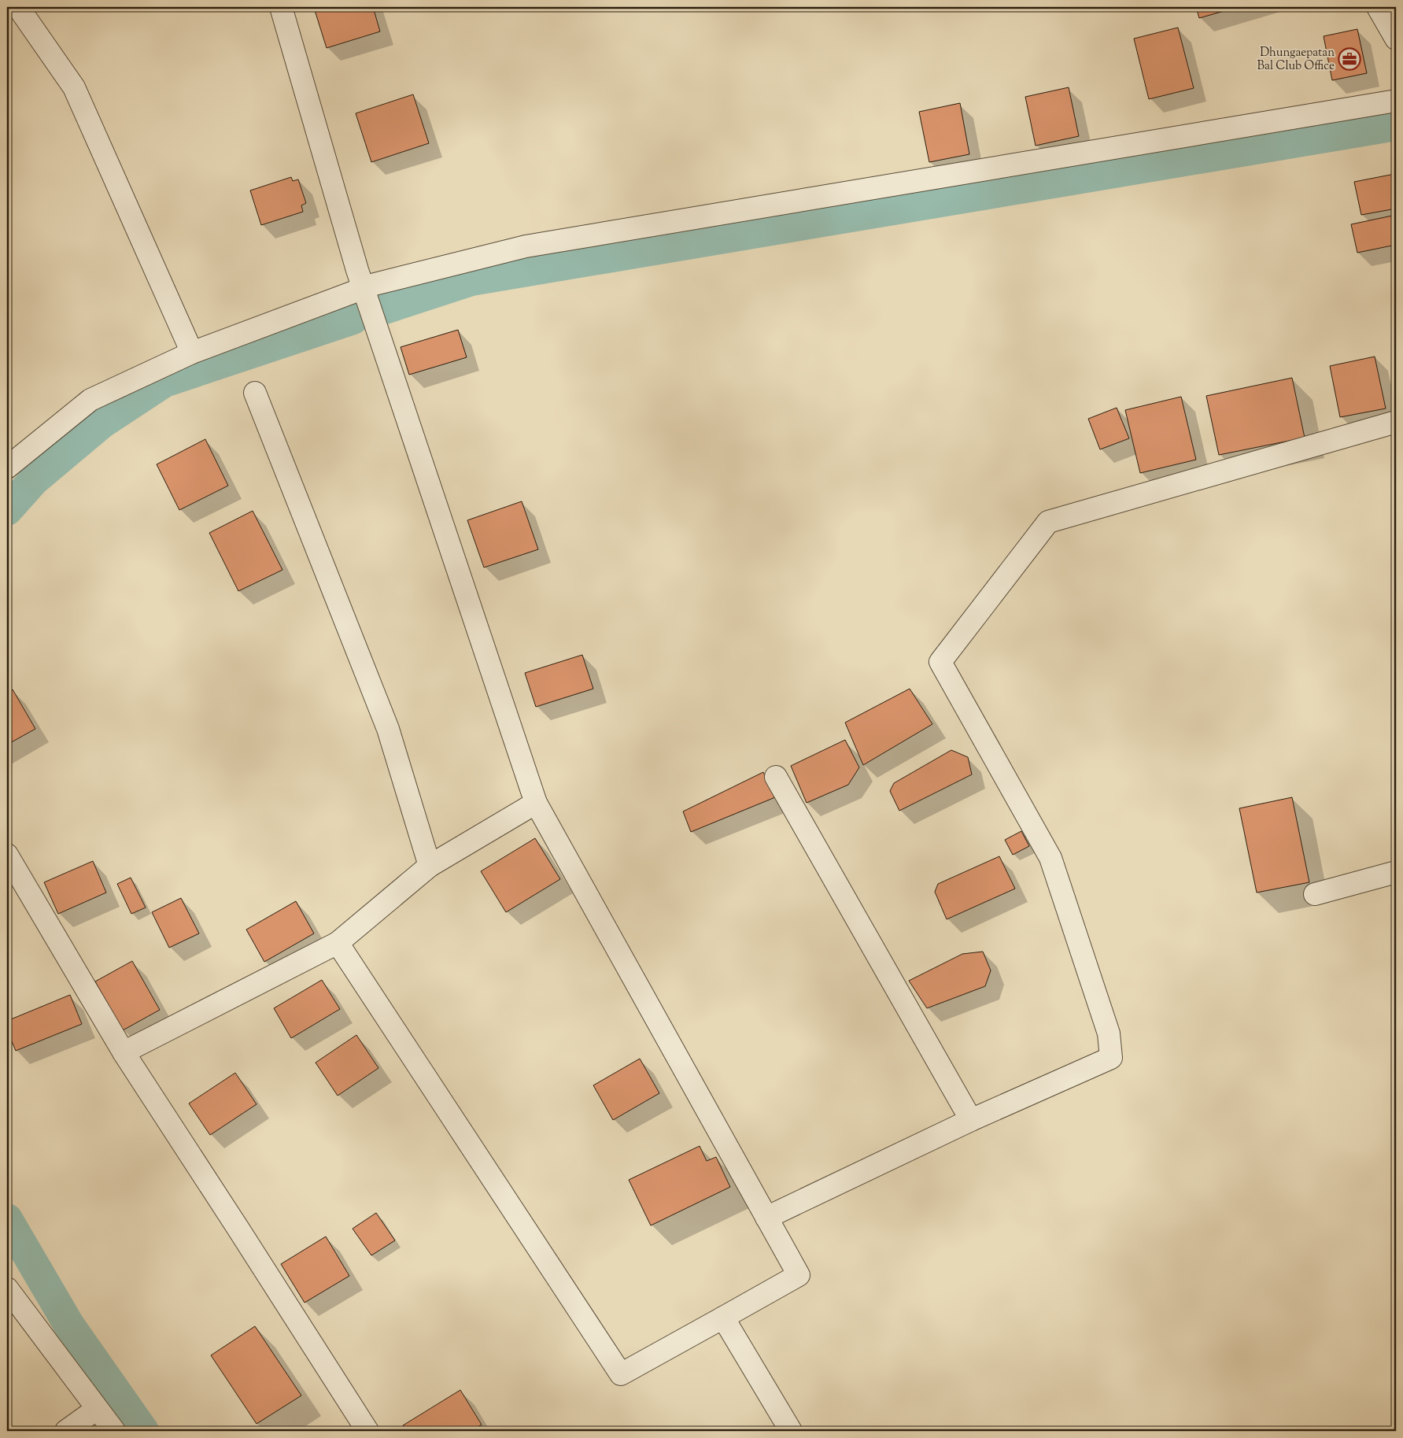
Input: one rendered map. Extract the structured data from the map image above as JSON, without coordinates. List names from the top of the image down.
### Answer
{
  "places": {
    "office": ["Dhungaepatan Bal Club Office"]
  }
}
